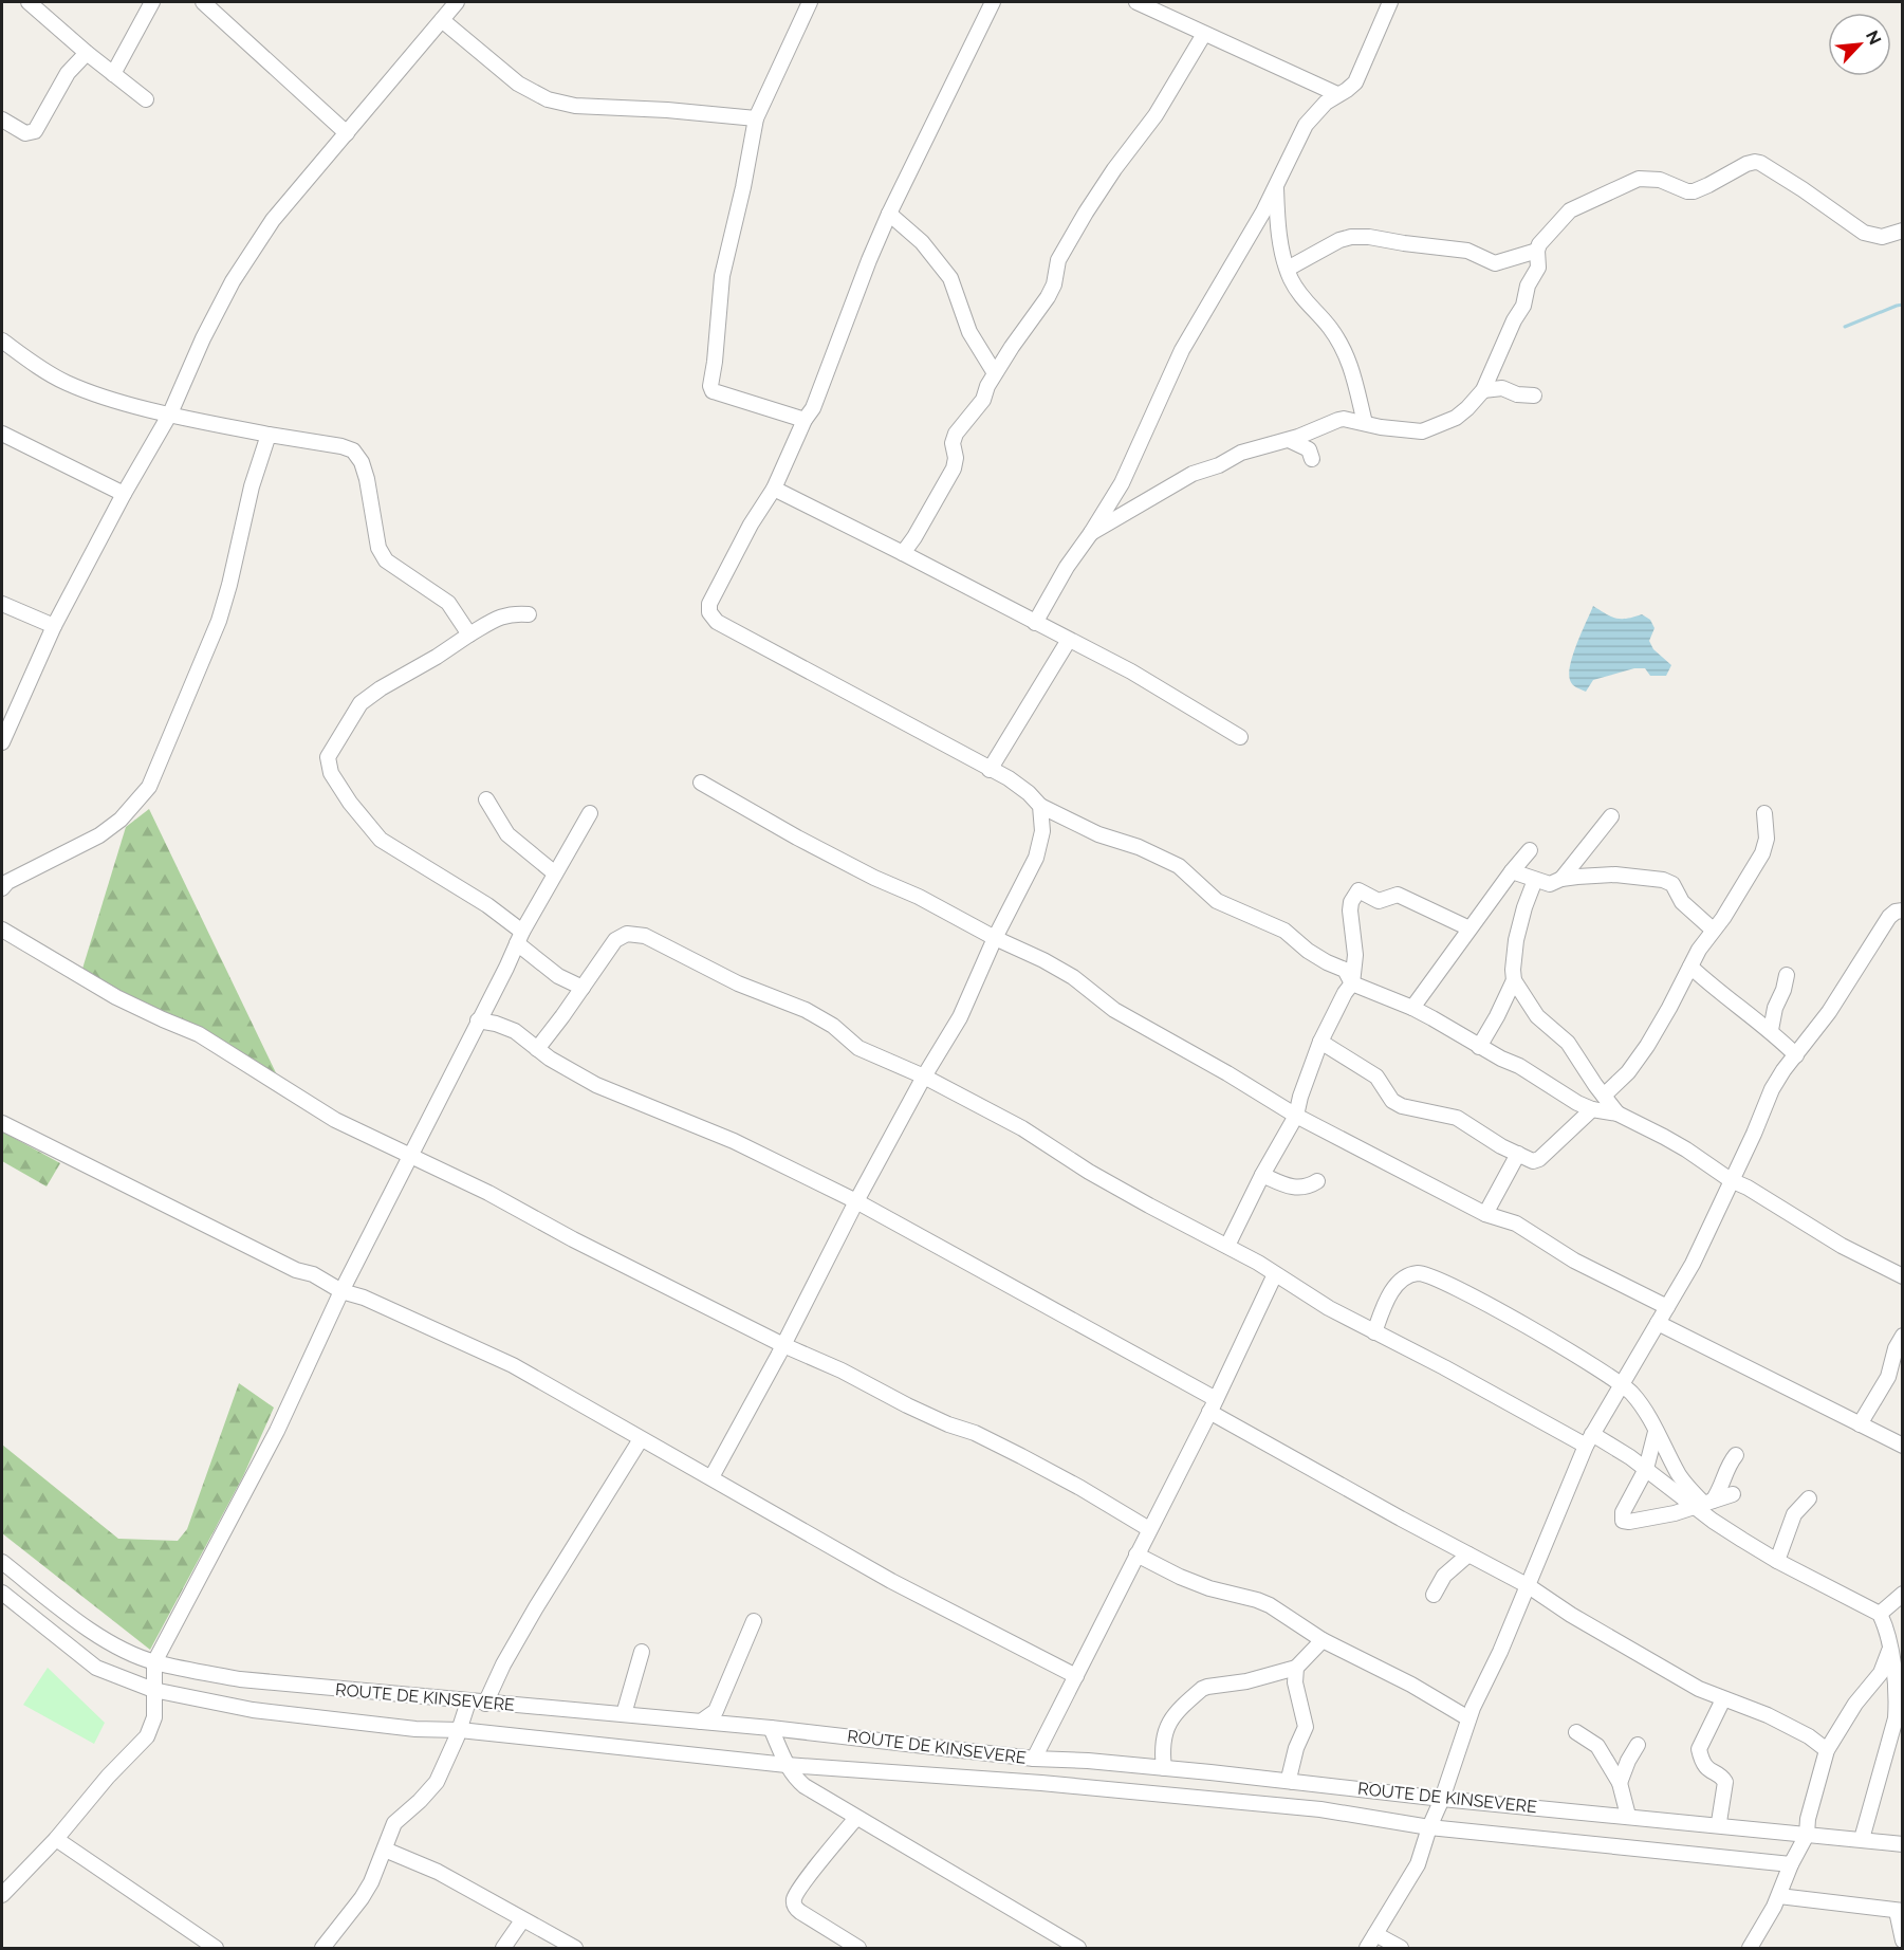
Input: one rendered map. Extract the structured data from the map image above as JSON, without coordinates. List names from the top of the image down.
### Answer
{
  "streets": {
    "street": ["ROUTE DE KINSEVERE"]
  },
  "north": "top right"
}
